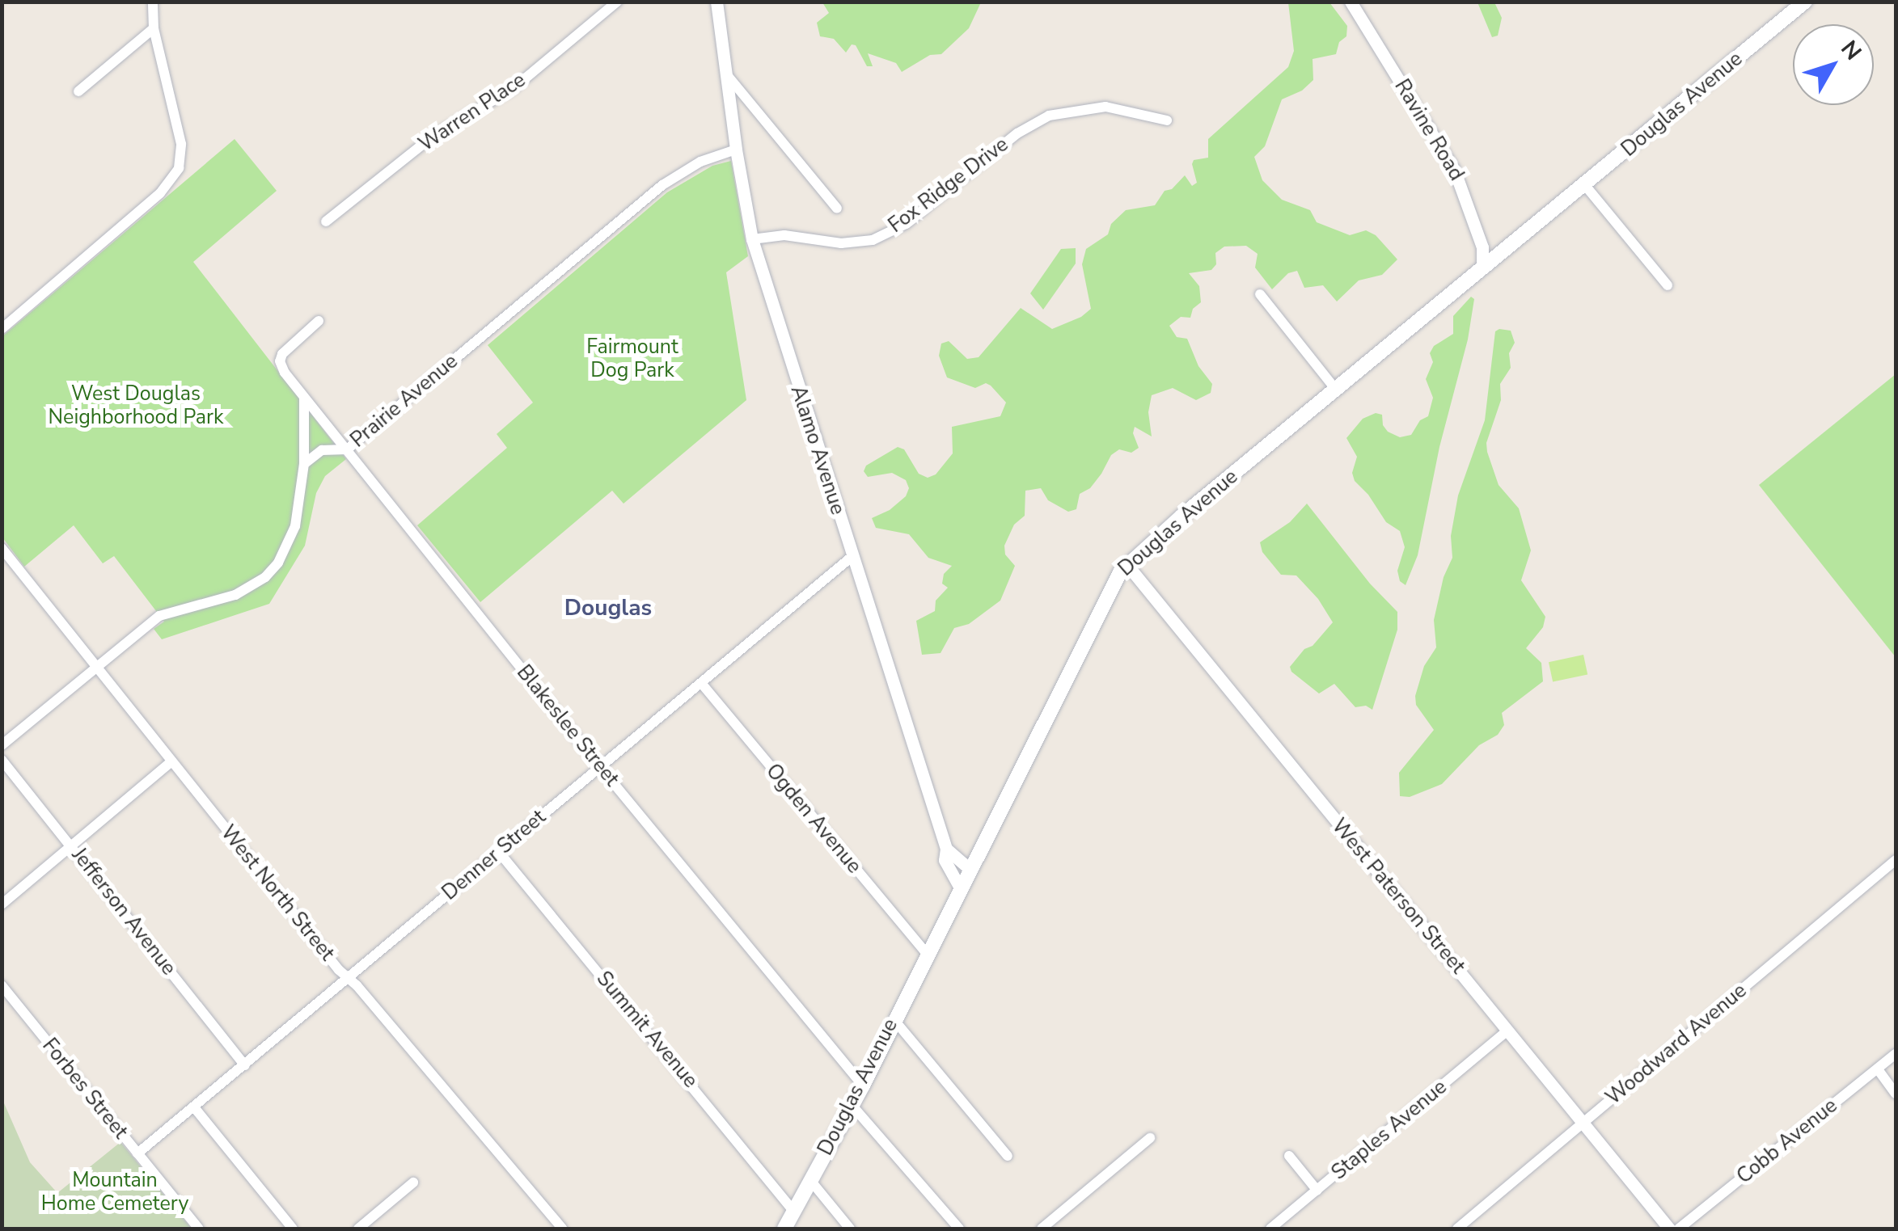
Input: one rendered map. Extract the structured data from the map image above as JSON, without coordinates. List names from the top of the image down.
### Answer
{
  "streets": {
    "main road": ["Douglas Avenue"],
    "street": [
      "Warren Place",
      "Ravine Road",
      "Fox Ridge Drive",
      "Prairie Avenue",
      "Alamo Avenue",
      "Blakeslee Street",
      "Ogden Avenue",
      "Denner Street",
      "West North Street",
      "West Paterson Street",
      "Jefferson Avenue",
      "Summit Avenue",
      "Woodward Avenue",
      "Forbes Street",
      "Staples Avenue",
      "Cobb Avenue"
    ]
  },
  "crossings": [
    ["Douglas Avenue", "Ravine Road"],
    ["Douglas Avenue", "Alamo Avenue"],
    ["Douglas Avenue", "Blakeslee Street"],
    ["Douglas Avenue", "Ogden Avenue"],
    ["Douglas Avenue", "West Paterson Street"],
    ["Douglas Avenue", "Summit Avenue"],
    ["Fox Ridge Drive", "Alamo Avenue"],
    ["Prairie Avenue", "Alamo Avenue"],
    ["Prairie Avenue", "Blakeslee Street"],
    ["Alamo Avenue", "Denner Street"],
    ["Blakeslee Street", "Denner Street"],
    ["Ogden Avenue", "Denner Street"],
    ["Denner Street", "West North Street"],
    ["Denner Street", "Jefferson Avenue"],
    ["Denner Street", "Summit Avenue"],
    ["Denner Street", "Forbes Street"],
    ["West Paterson Street", "Woodward Avenue"],
    ["West Paterson Street", "Staples Avenue"]
  ],
  "districts": ["Douglas"],
  "parks": ["Fairmount Dog Park", "West Douglas Neighborhood Park", "Mountain Home Cemetery"],
  "north": "top right"
}
